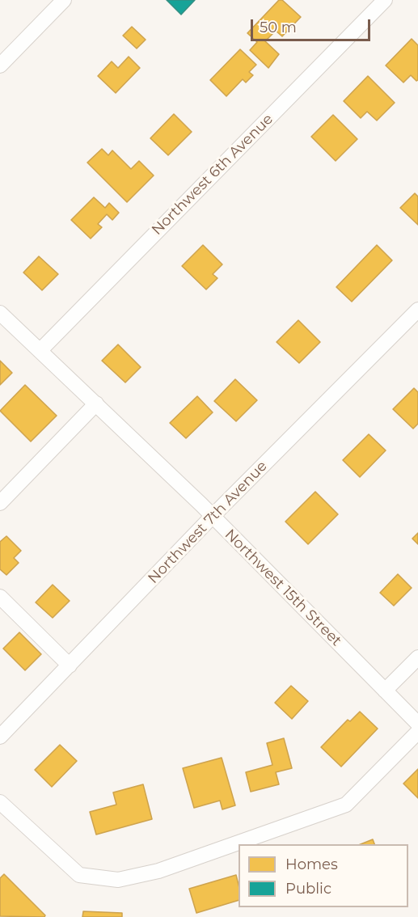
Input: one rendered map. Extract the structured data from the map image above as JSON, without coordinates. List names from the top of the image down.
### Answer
{
  "streets": {
    "street": ["Northwest 6th Avenue", "Northwest 7th Avenue", "Northwest 15th Street"]
  },
  "crossings": [
    ["Northwest 6th Avenue", "Northwest 15th Street"],
    ["Northwest 7th Avenue", "Northwest 15th Street"]
  ],
  "legend": ["Homes", "Public"],
  "scale_bar": "50 m"
}
